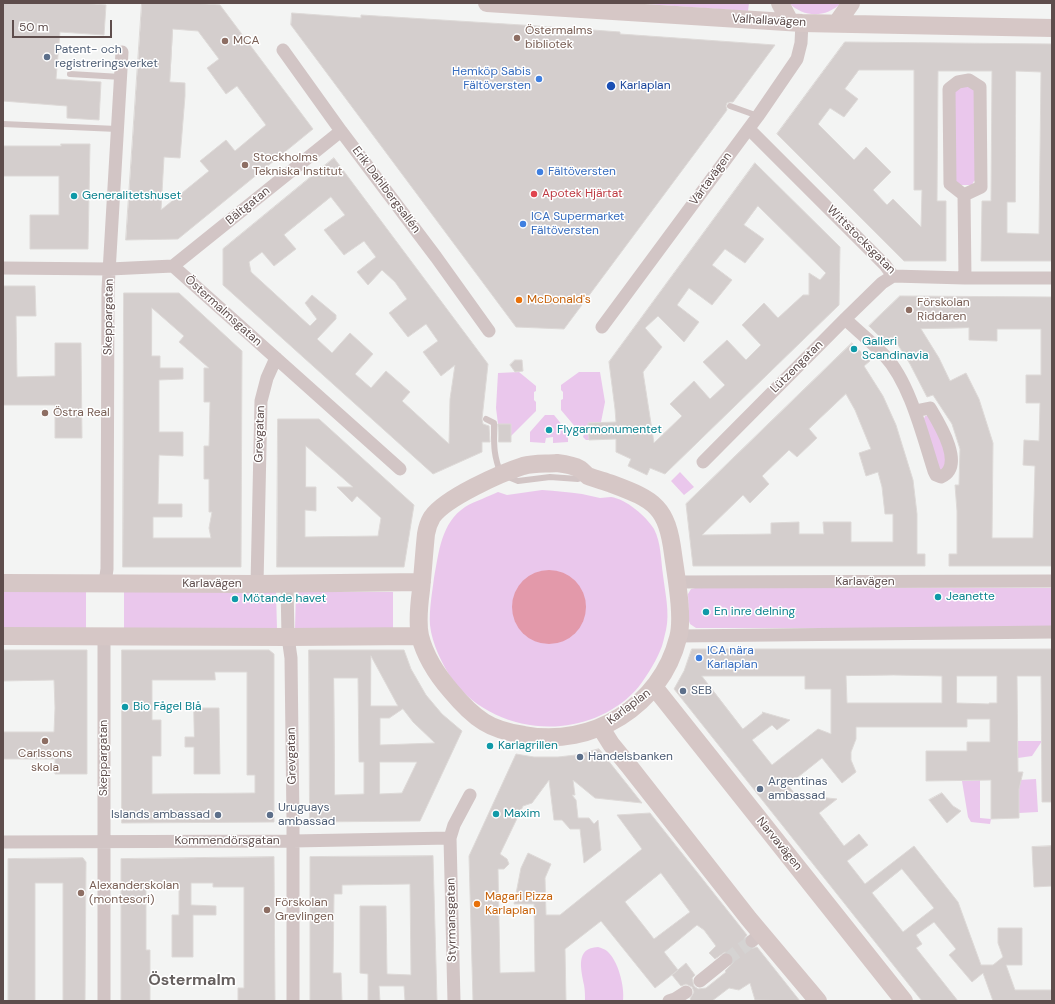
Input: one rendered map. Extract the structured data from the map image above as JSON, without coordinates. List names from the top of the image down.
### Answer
{
  "streets": {
    "street": [
      "Valhallavägen",
      "Värtavägen",
      "Erik Dahlbergsallén",
      "Bältgatan",
      "Wittstocksgatan",
      "Östermalmsgatan",
      "Skeppargatan",
      "Lützengatan",
      "Grevgatan",
      "Karlavägen",
      "Karlaplan",
      "Kommendörsgatan",
      "Narvavägen",
      "Styrmansgatan"
    ]
  },
  "crossings": [
    ["Valhallavägen", "Värtavägen"],
    ["Värtavägen", "Wittstocksgatan"],
    ["Erik Dahlbergsallén", "Bältgatan"],
    ["Bältgatan", "Östermalmsgatan"],
    ["Wittstocksgatan", "Lützengatan"],
    ["Östermalmsgatan", "Skeppargatan"],
    ["Östermalmsgatan", "Grevgatan"],
    ["Skeppargatan", "Karlavägen"],
    ["Skeppargatan", "Kommendörsgatan"],
    ["Grevgatan", "Karlavägen"],
    ["Grevgatan", "Kommendörsgatan"],
    ["Karlavägen", "Karlaplan"],
    ["Karlaplan", "Narvavägen"],
    ["Kommendörsgatan", "Styrmansgatan"]
  ],
  "districts": ["Östermalm"],
  "places": [
    "Östermalms bibliotek",
    "MCA",
    "Patent- och registreringsverket",
    "Hemköp Sabis Fältöversten",
    "Karlaplan",
    "Stockholms Tekniska Institut",
    "Fältöversten",
    "Apotek Hjärtat",
    "Generalitetshuset",
    "ICA Supermarket Fältöversten",
    "McDonald's",
    "Förskolan Riddaren",
    "Galleri Scandinavia",
    "Östra Real",
    "Flygarmonumentet",
    "Jeanette",
    "Mötande havet",
    "En inre delning",
    "ICA nära Karlaplan",
    "SEB",
    "Bio Fågel Blå",
    "Carlssons skola",
    "Karlagrillen",
    "Handelsbanken",
    "Argentinas ambassad",
    "Maxim",
    "Islands ambassad",
    "Uruguays ambassad",
    "Alexanderskolan (montesori)",
    "Magari Pizza Karlaplan",
    "Förskolan Grevlingen"
  ],
  "scale_bar": "50 m"
}
